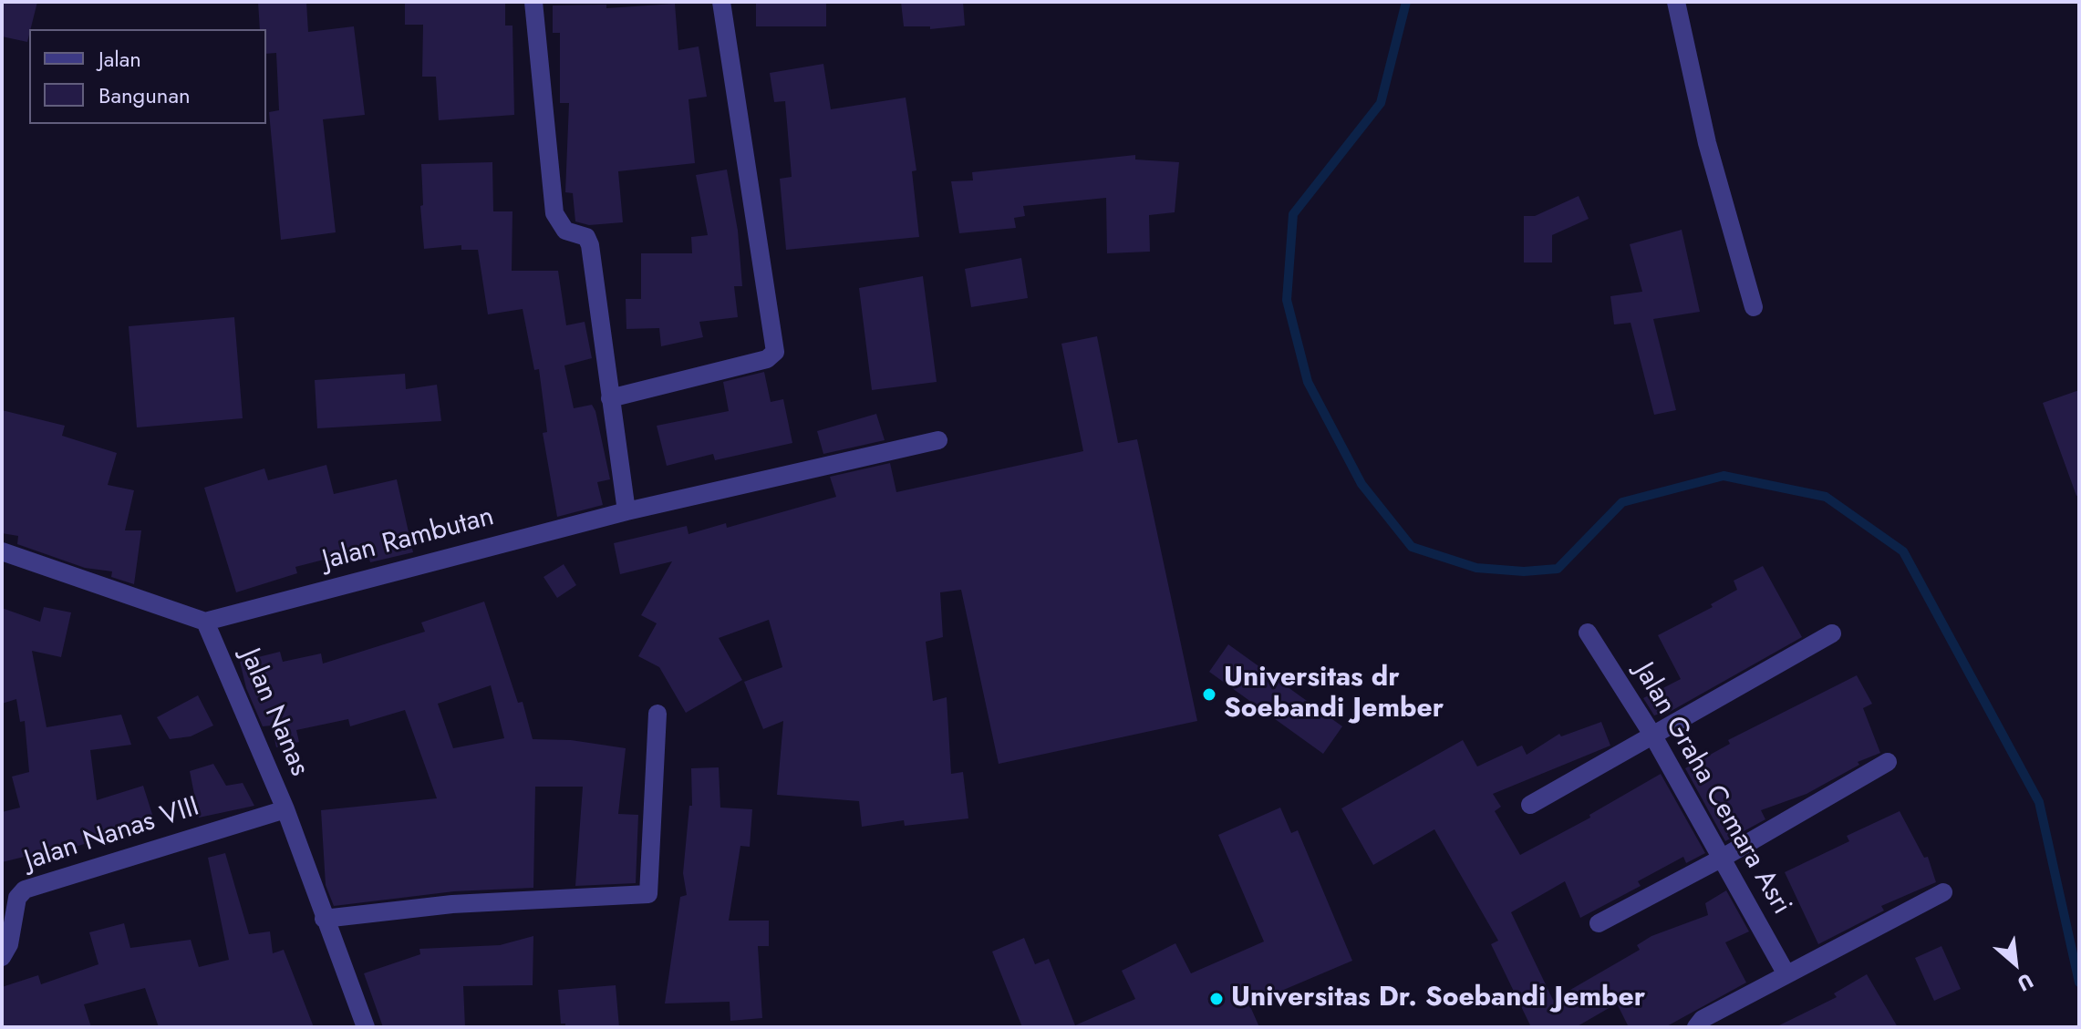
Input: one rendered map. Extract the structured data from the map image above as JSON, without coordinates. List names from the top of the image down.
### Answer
{
  "streets": {
    "street": [
      "Jalan Rambutan",
      "Jalan Nanas",
      "Jalan Graha Cemara Asri",
      "Jalan Nanas VIII"
    ]
  },
  "crossings": [
    ["Jalan Rambutan", "Jalan Nanas"],
    ["Jalan Nanas", "Jalan Nanas VIII"]
  ],
  "places": ["Universitas dr Soebandi Jember", "Universitas Dr. Soebandi Jember"],
  "legend": ["Jalan", "Bangunan"],
  "north": "bottom right"
}
